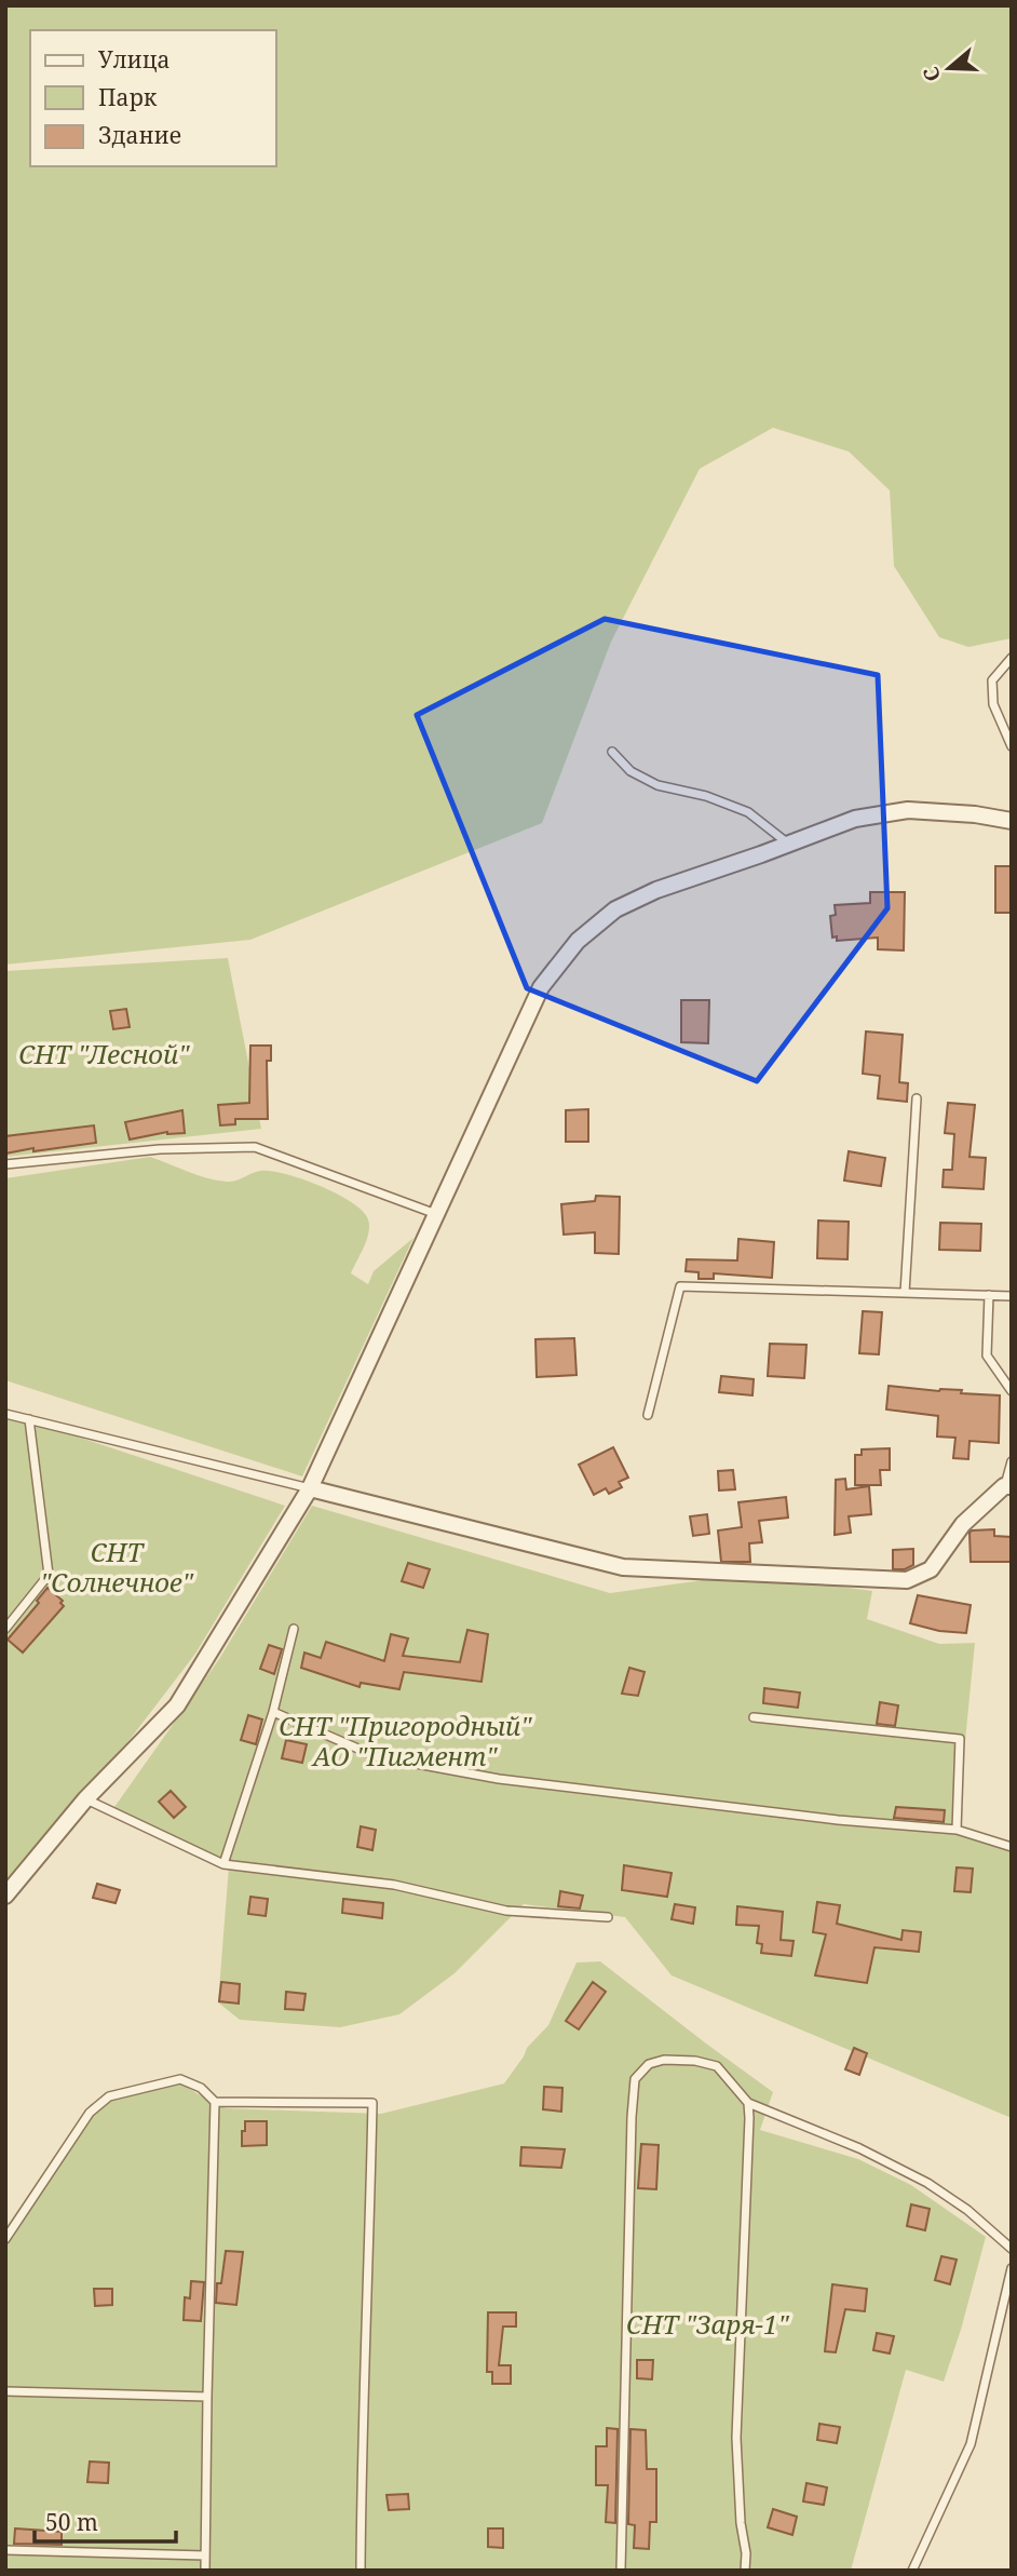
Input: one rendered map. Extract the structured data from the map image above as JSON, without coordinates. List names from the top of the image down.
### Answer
{
  "parks": [
    "СНТ \"Лесной\"",
    "СНТ \"Солнечное\"",
    "СНТ \"Пригородный\" АО \"Пигмент\"",
    "СНТ \"Заря-1\""
  ],
  "legend": ["Улица", "Парк", "Здание"],
  "scale_bar": "50 m",
  "north": "left"
}
